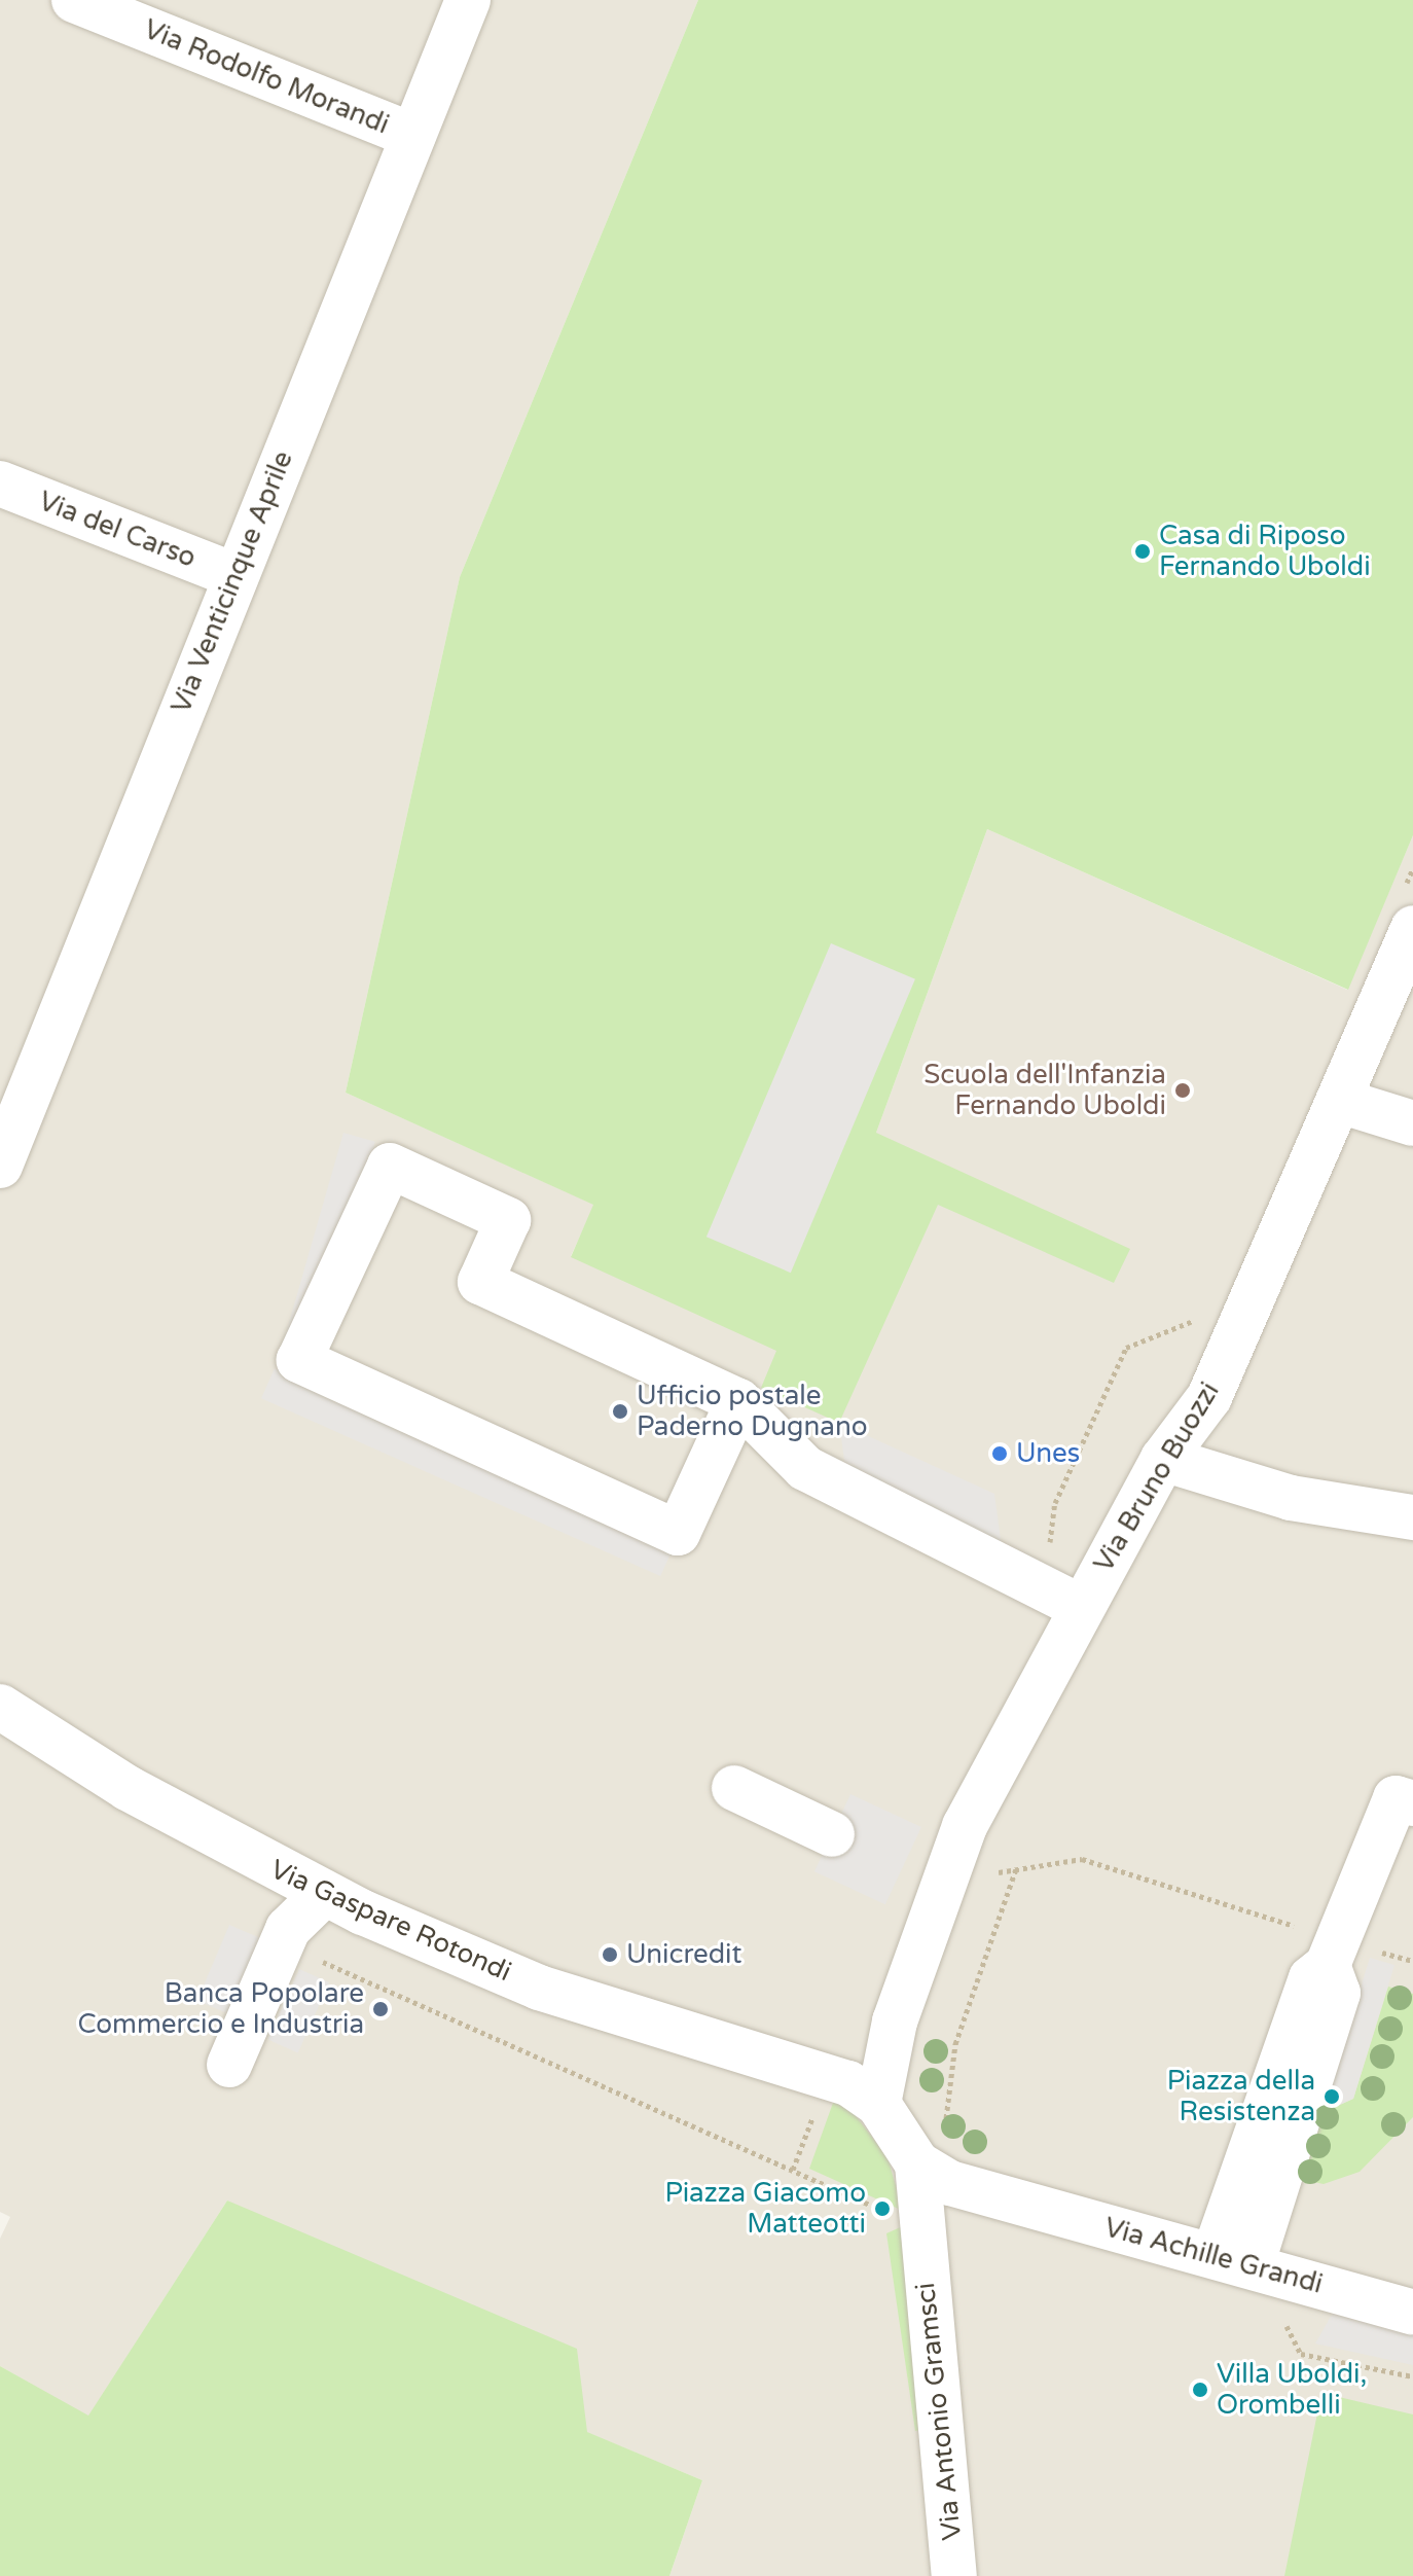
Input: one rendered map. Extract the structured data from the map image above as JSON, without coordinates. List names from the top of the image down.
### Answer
{
  "streets": {
    "street": [
      "Via Rodolfo Morandi",
      "Via del Carso",
      "Via Venticinque Aprile",
      "Via Bruno Buozzi",
      "Via Gaspare Rotondi",
      "Via Achille Grandi",
      "Via Antonio Gramsci"
    ]
  },
  "crossings": [
    ["Via Rodolfo Morandi", "Via Venticinque Aprile"],
    ["Via del Carso", "Via Venticinque Aprile"],
    ["Via Achille Grandi", "Via Antonio Gramsci"]
  ],
  "places": [
    "Casa di Riposo Fernando Uboldi",
    "Scuola dell'Infanzia Fernando Uboldi",
    "Ufficio postale Paderno Dugnano",
    "Unes",
    "Unicredit",
    "Banca Popolare Commercio e Industria",
    "Piazza della Resistenza",
    "Piazza Giacomo Matteotti",
    "Villa Uboldi, Orombelli"
  ]
}
